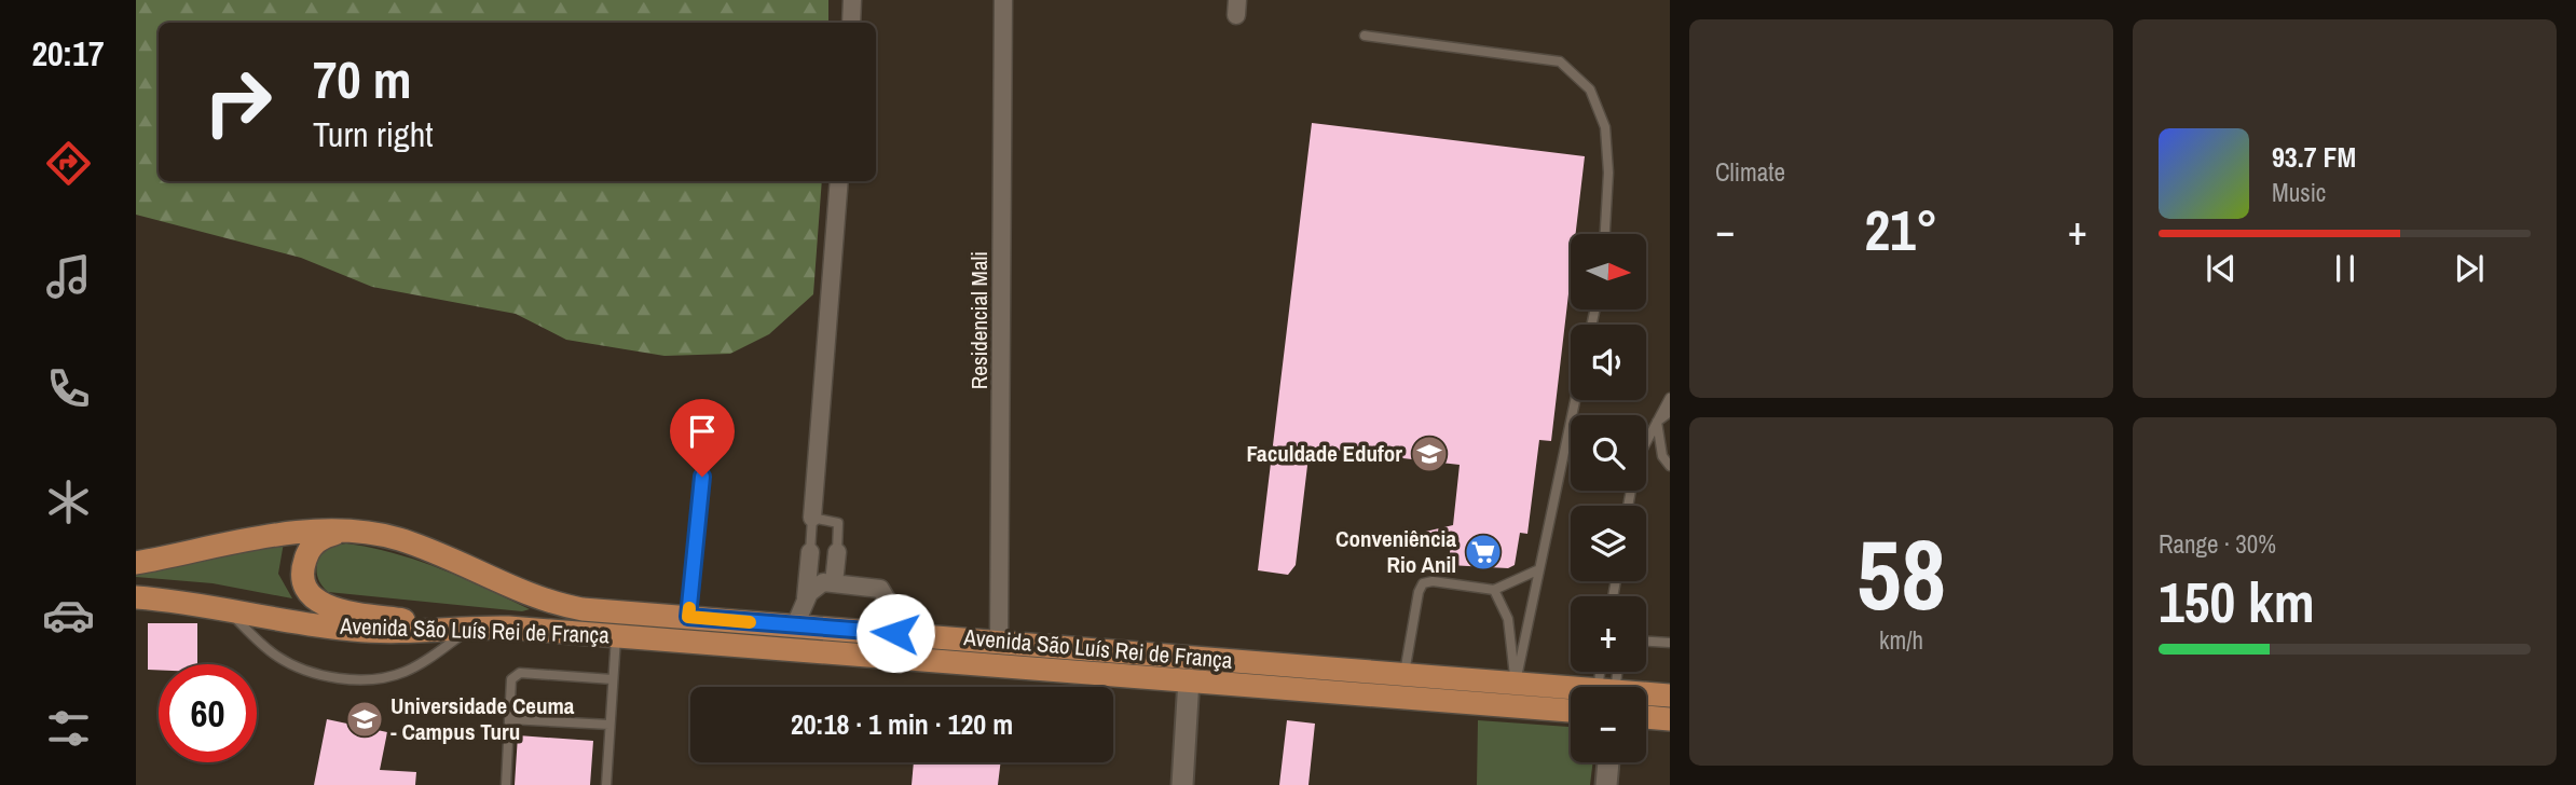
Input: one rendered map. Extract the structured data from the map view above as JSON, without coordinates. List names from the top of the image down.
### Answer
{
  "streets": {
    "main road": ["Avenida São Luís Rei de França"],
    "street": ["Residencial Mali"]
  },
  "crossings": [
    ["Residencial Mali", "Avenida São Luís Rei de França"]
  ],
  "places": {
    "school or university": ["Faculdade Edufor", "Universidade Ceuma - Campus Turu"],
    "supermarket": ["Conveniência Rio Anil"]
  },
  "north": "right",
  "page": {
    "tabs": "20:17",
    "tile": [
      "Climate",
      ["58", "km/h"],
      ["Range · 30%", "150 km"]
    ],
    "turn": ["70 m", "Turn right"],
    "song": ["93.7 FM", "Music"],
    "heat": ["−", "21°", "+"],
    "map_buttons": ["+", "−"],
    "limit": "60",
    "trip": "20:18 · 1 min · 120 m"
  }
}
